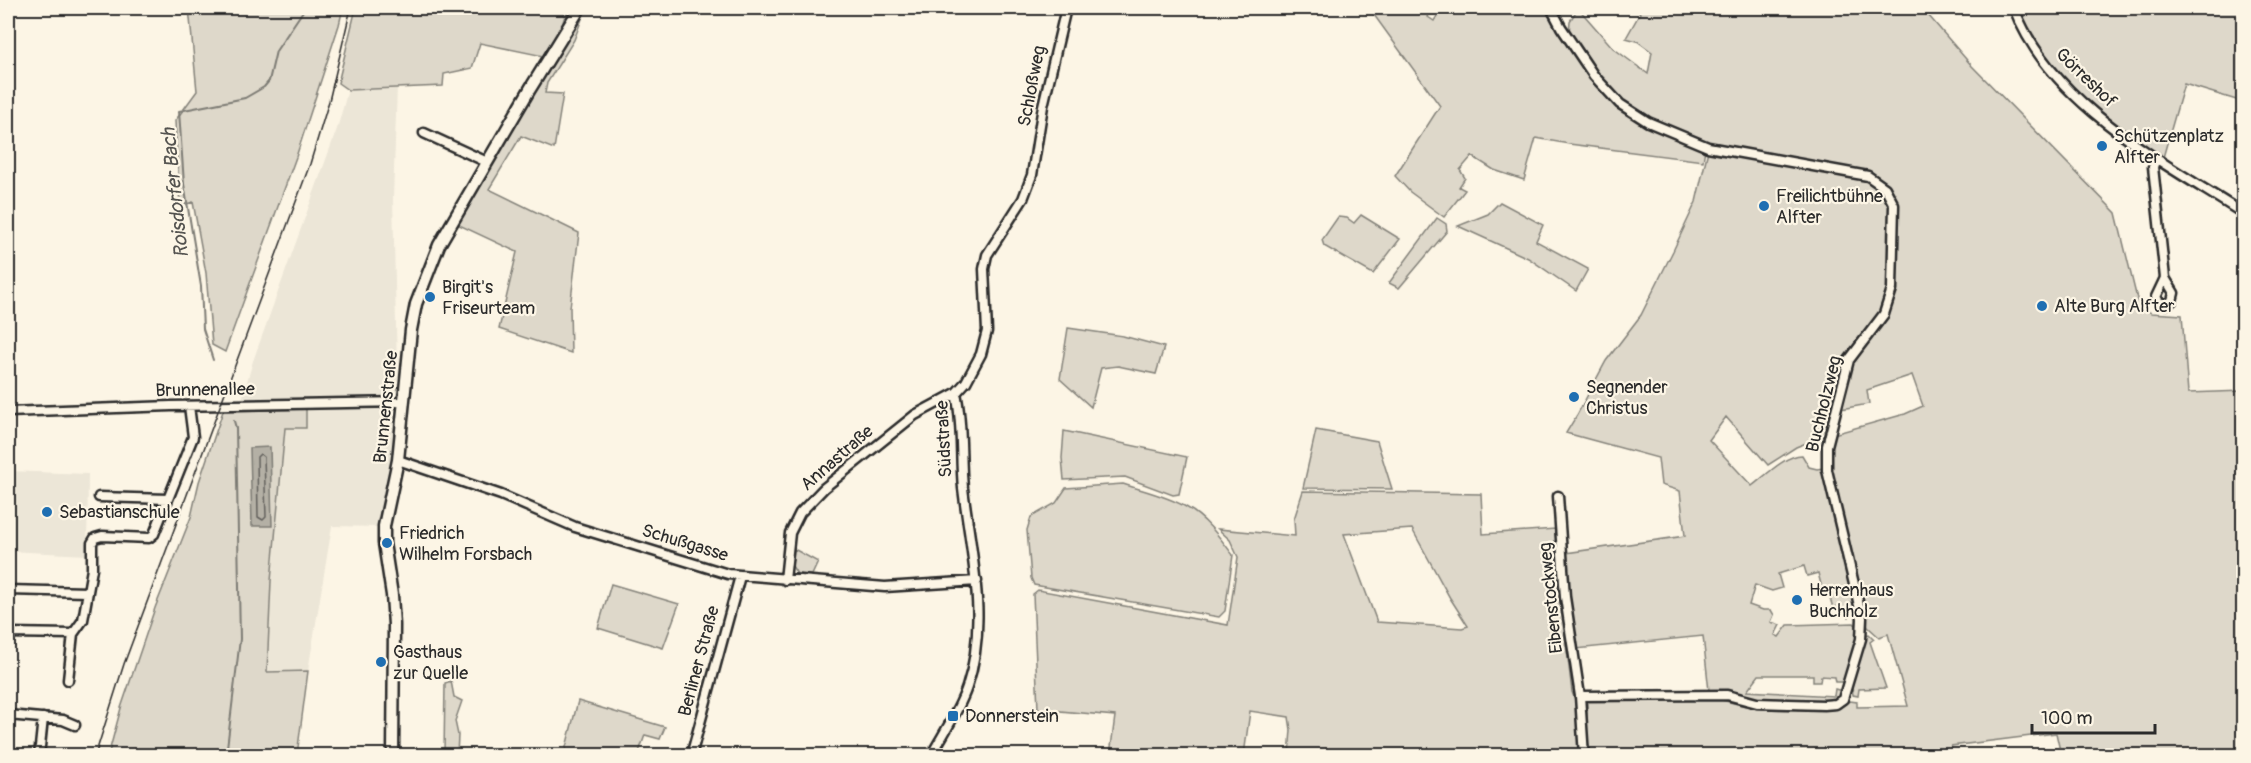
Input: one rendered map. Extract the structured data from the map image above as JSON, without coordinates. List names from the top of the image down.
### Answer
{
  "streets": {
    "street": [
      "Görreshof",
      "Schloßweg",
      "Brunnenallee",
      "Buchholzweg",
      "Brunnenstraße",
      "Südstraße",
      "Annastraße",
      "Schußgasse",
      "Eibenstockweg",
      "Berliner Straße"
    ]
  },
  "crossings": [
    ["Schloßweg", "Südstraße"],
    ["Brunnenallee", "Brunnenstraße"],
    ["Buchholzweg", "Eibenstockweg"],
    ["Brunnenstraße", "Schußgasse"],
    ["Südstraße", "Annastraße"],
    ["Südstraße", "Schußgasse"],
    ["Annastraße", "Schußgasse"],
    ["Schußgasse", "Berliner Straße"]
  ],
  "water": ["Roisdorfer Bach"],
  "places": {
    "other": [
      "Schützenplatz Alfter",
      "Freilichtbühne Alfter",
      "Birgit's Friseurteam",
      "Alte Burg Alfter",
      "Segnender Christus",
      "Sebastianschule",
      "Friedrich Wilhelm Forsbach",
      "Herrenhaus Buchholz",
      "Gasthaus zur Quelle"
    ],
    "transit": ["Donnerstein"]
  },
  "scale_bar": "100 m"
}
